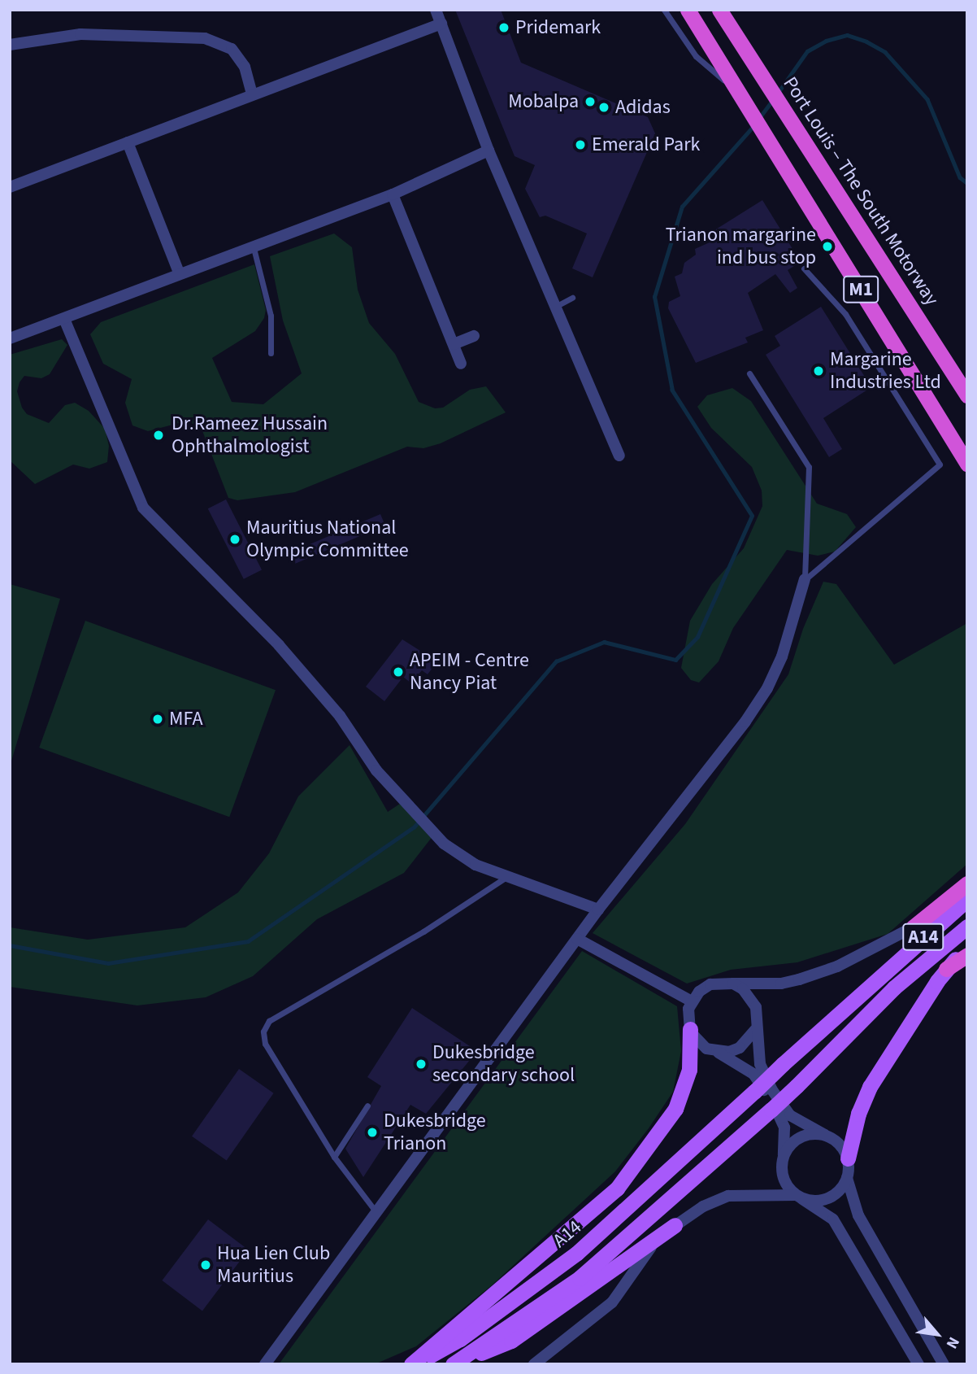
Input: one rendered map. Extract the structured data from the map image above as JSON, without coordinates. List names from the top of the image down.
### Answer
{
  "streets": {
    "highway": ["Port Louis – The South Motorway", "M1"],
    "main road": ["A14"]
  },
  "places": [
    "Pridemark",
    "Mobalpa",
    "Adidas",
    "Emerald Park",
    "Trianon margarine ind bus stop",
    "Margarine Industries Ltd",
    "Dr.Rameez Hussain Ophthalmologist",
    "Mauritius National Olympic Committee",
    "APEIM - Centre Nancy Piat",
    "MFA",
    "Dukesbridge secondary school",
    "Dukesbridge Trianon",
    "Hua Lien Club Mauritius"
  ],
  "north": "bottom right"
}
